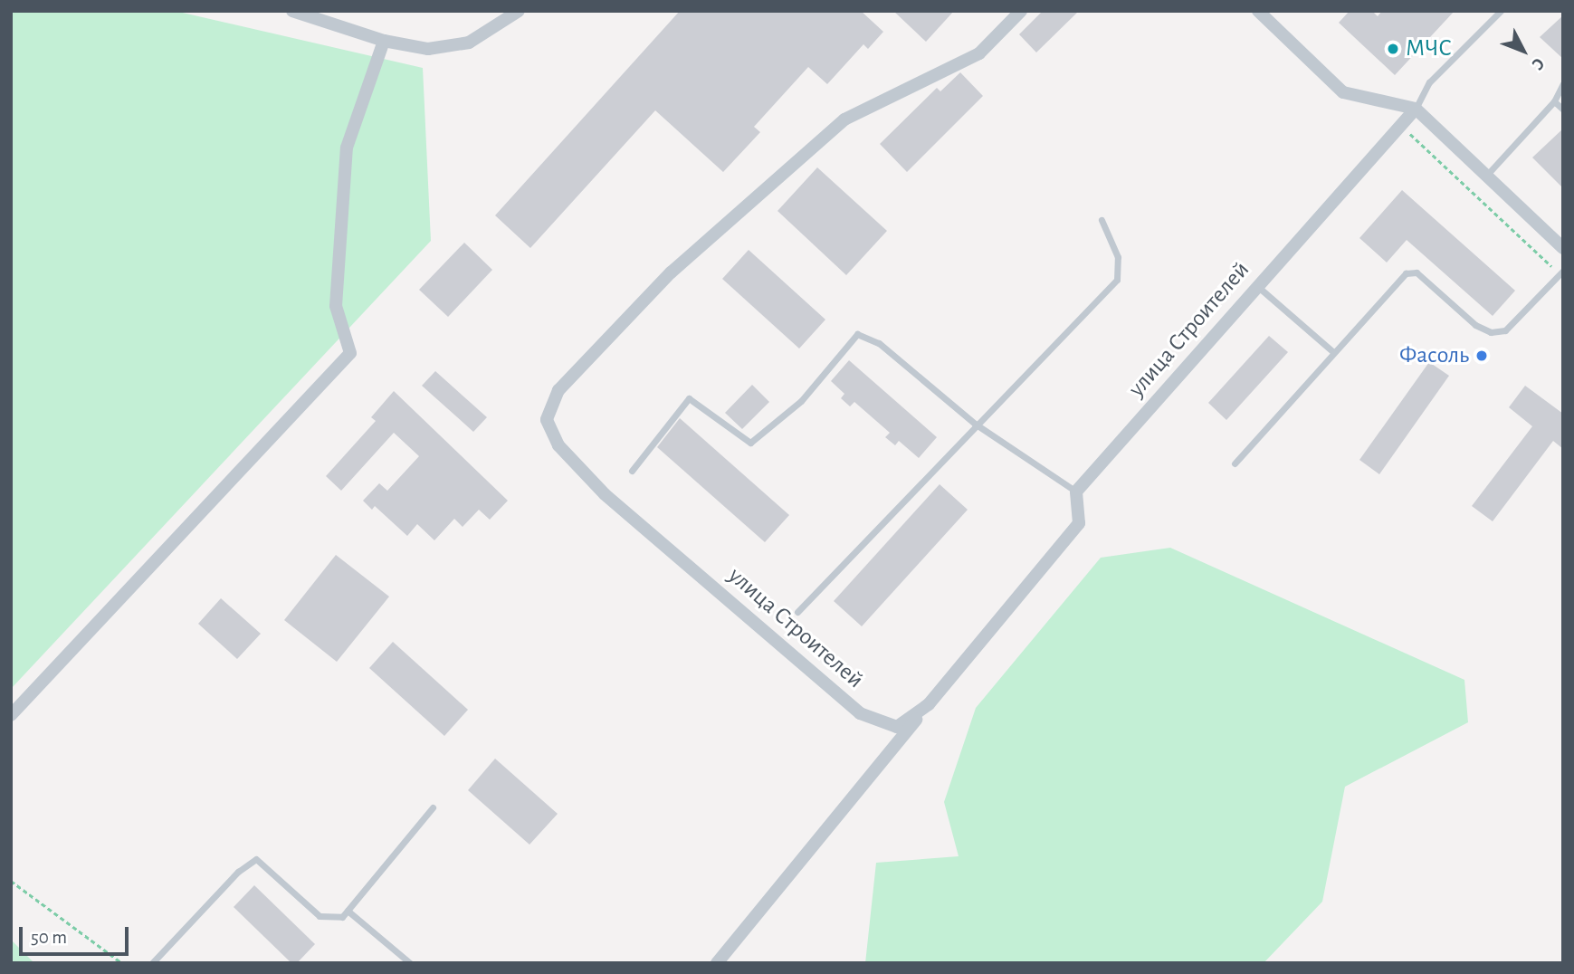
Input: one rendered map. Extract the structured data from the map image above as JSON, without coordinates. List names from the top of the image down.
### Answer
{
  "streets": {
    "street": ["улица Строителей"]
  },
  "places": ["МЧС", "Фасоль"],
  "scale_bar": "50 m",
  "north": "bottom right"
}
